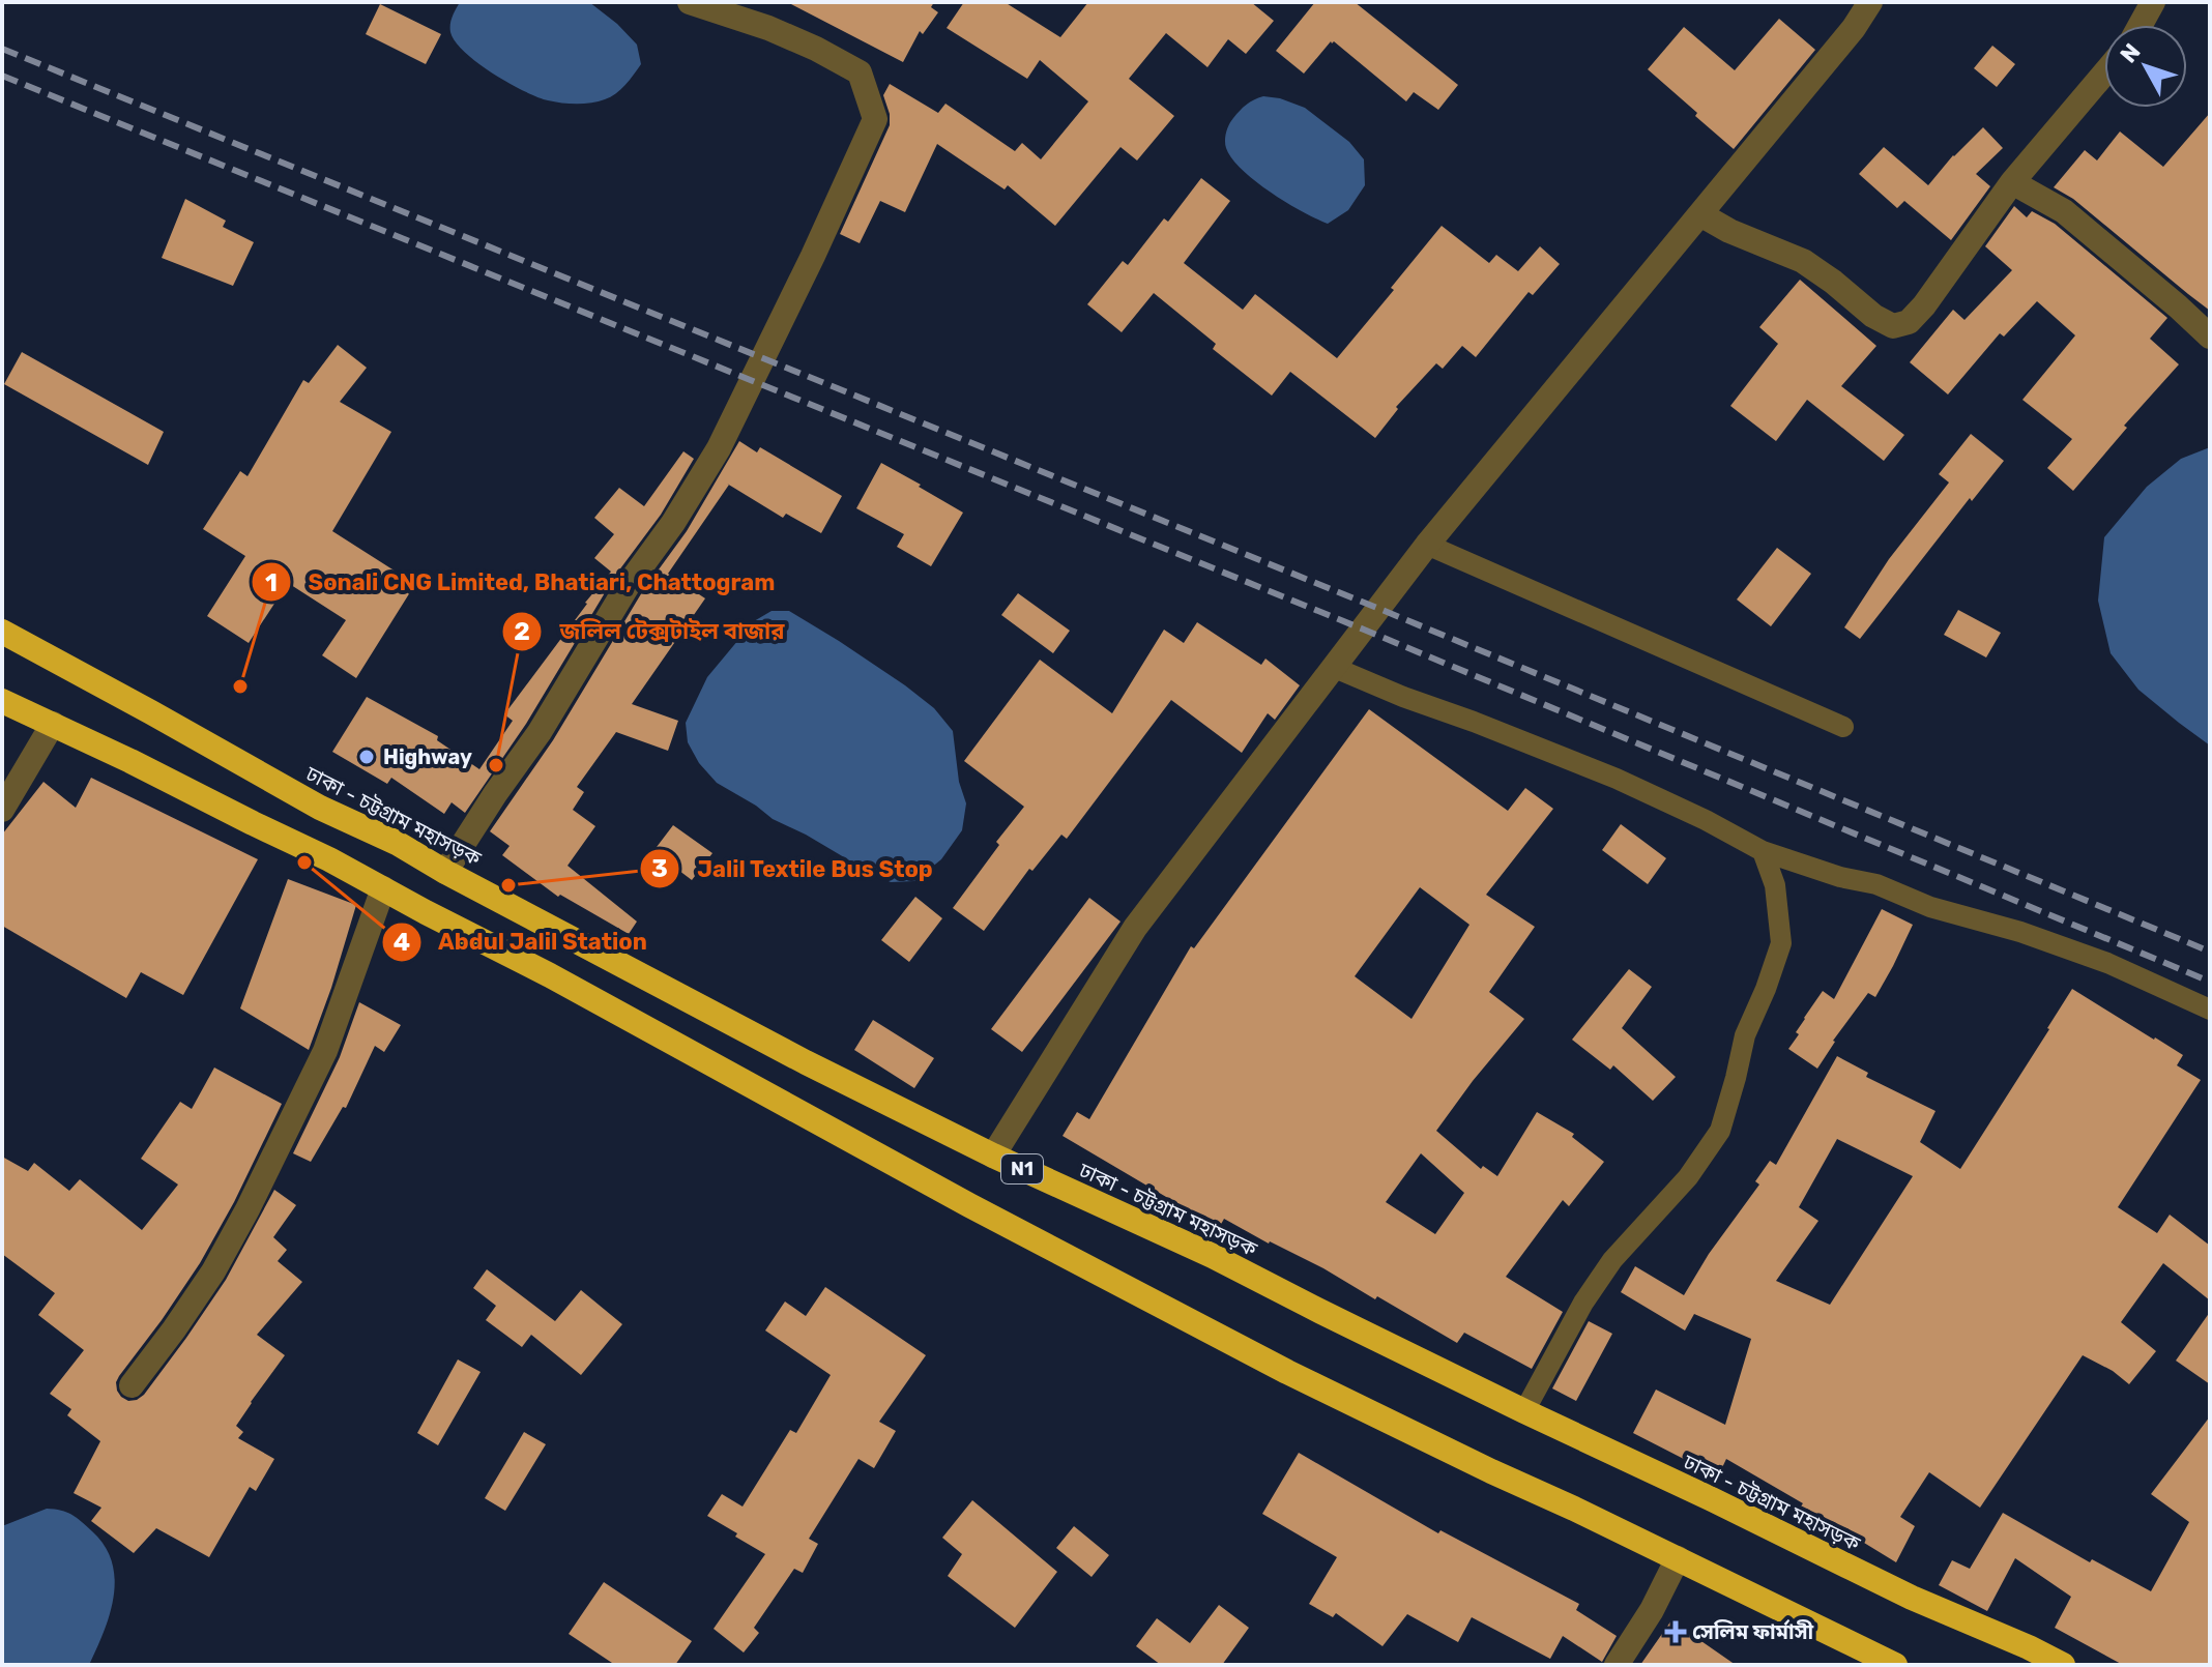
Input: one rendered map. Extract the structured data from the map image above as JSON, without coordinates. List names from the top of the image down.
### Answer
{
  "streets": {
    "highway": ["ঢাকা - চট্টগ্রাম মহাসড়ক", "N1"]
  },
  "places": {
    "other": [
      "Sonali CNG Limited, Bhatiari, Chattogram",
      "Highway",
      "জলিল টেক্সটাইল বাজার",
      "Abdul Jalil Station",
      "Jalil Textile Bus Stop"
    ],
    "health": ["সেলিম ফার্মাসী"]
  },
  "north": "top left"
}
